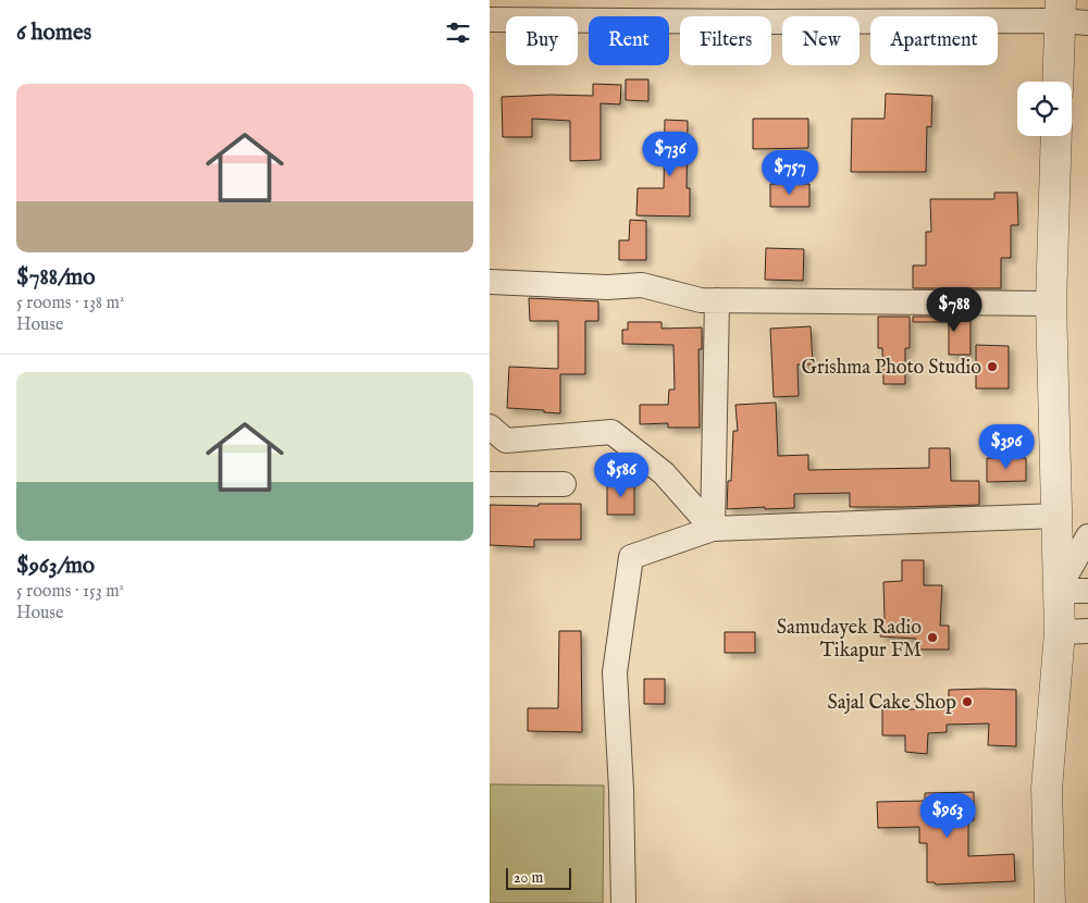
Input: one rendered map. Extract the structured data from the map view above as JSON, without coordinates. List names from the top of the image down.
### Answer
{
  "places": ["Grishma Photo Studio", "Samudayek Radio Tikapur FM", "Sajal Cake Shop"],
  "scale_bar": "20 m",
  "page": {
    "heading": "6 homes",
    "chip": [
      "Buy",
      "Rent",
      "Filters",
      "New",
      "Apartment"
    ],
    "list": [
      {
        "name": "$788/mo",
        "note": "5 rooms · 138 m² · House"
      },
      {
        "name": "$963/mo",
        "note": "5 rooms · 153 m² · House"
      }
    ],
    "price": [
      "$736",
      "$757",
      "$788",
      "$396",
      "$586",
      "$963"
    ],
    "scale": "20 m"
  }
}
